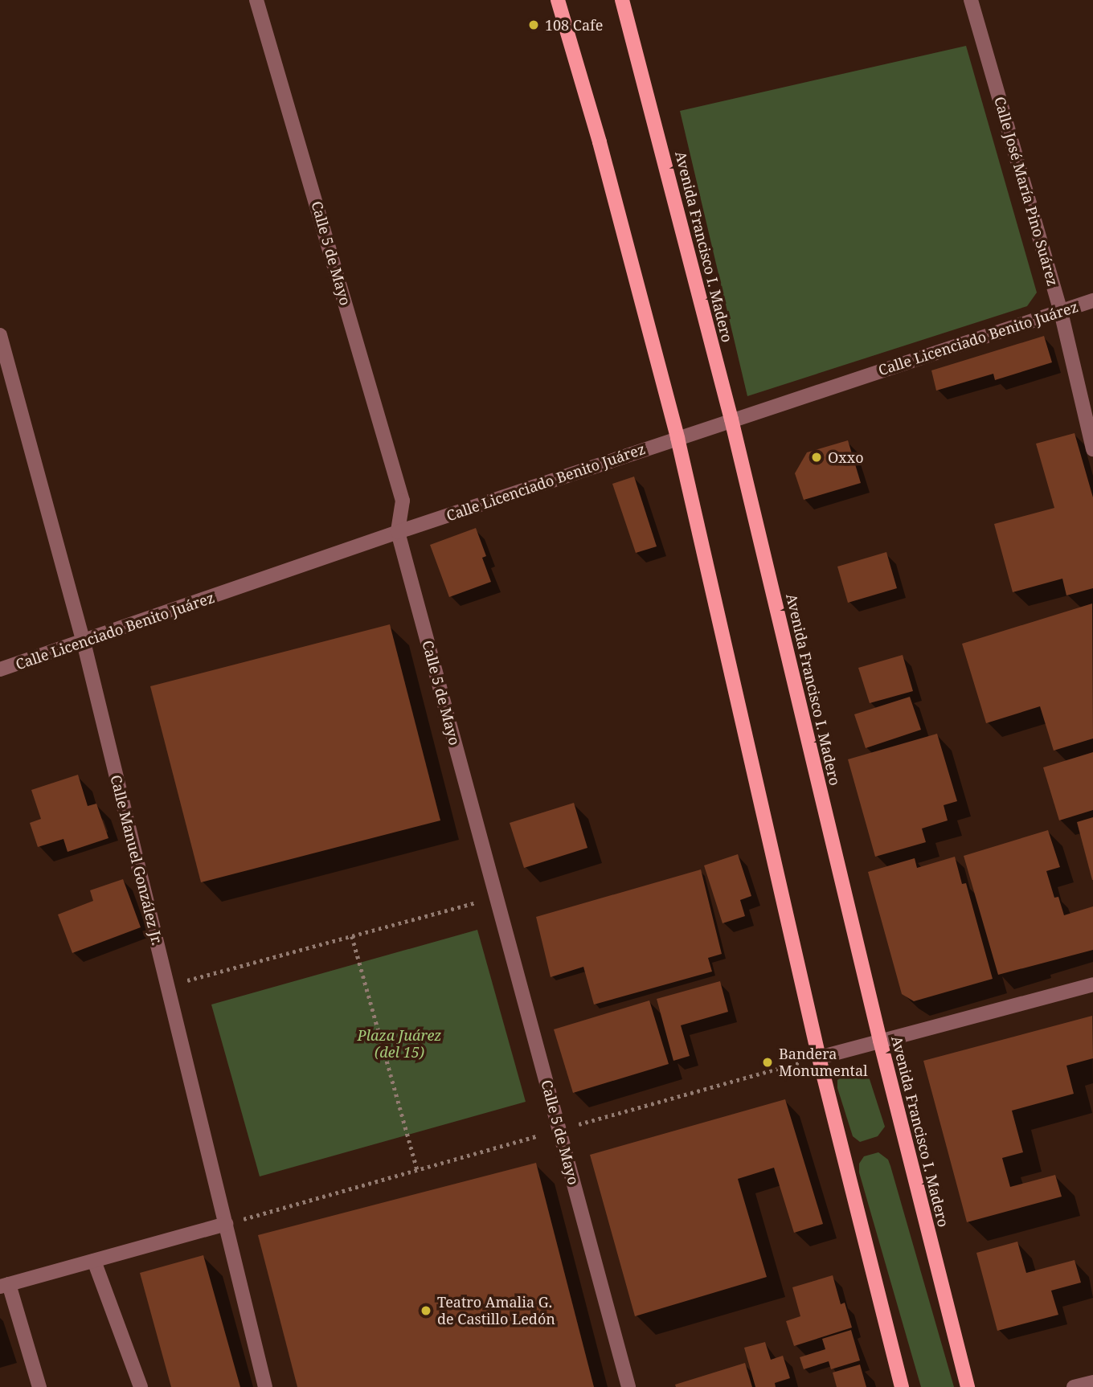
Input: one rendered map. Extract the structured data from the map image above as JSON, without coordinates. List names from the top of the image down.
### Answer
{
  "streets": {
    "main road": ["Avenida Francisco I. Madero"],
    "street": [
      "Calle José María Pino Suárez",
      "Calle 5 de Mayo",
      "Calle Licenciado Benito Juárez",
      "Calle Manuel González Jr."
    ]
  },
  "crossings": [
    ["Calle José María Pino Suárez", "Calle Licenciado Benito Juárez"],
    ["Avenida Francisco I. Madero", "Calle Licenciado Benito Juárez"],
    ["Calle 5 de Mayo", "Calle Licenciado Benito Juárez"],
    ["Calle Licenciado Benito Juárez", "Calle Manuel González Jr."]
  ],
  "parks": ["Plaza Juárez (del 15)"],
  "places": [
    "108 Cafe",
    "Oxxo",
    "Bandera Monumental",
    "Teatro Amalia G. de Castillo Ledón"
  ]
}
